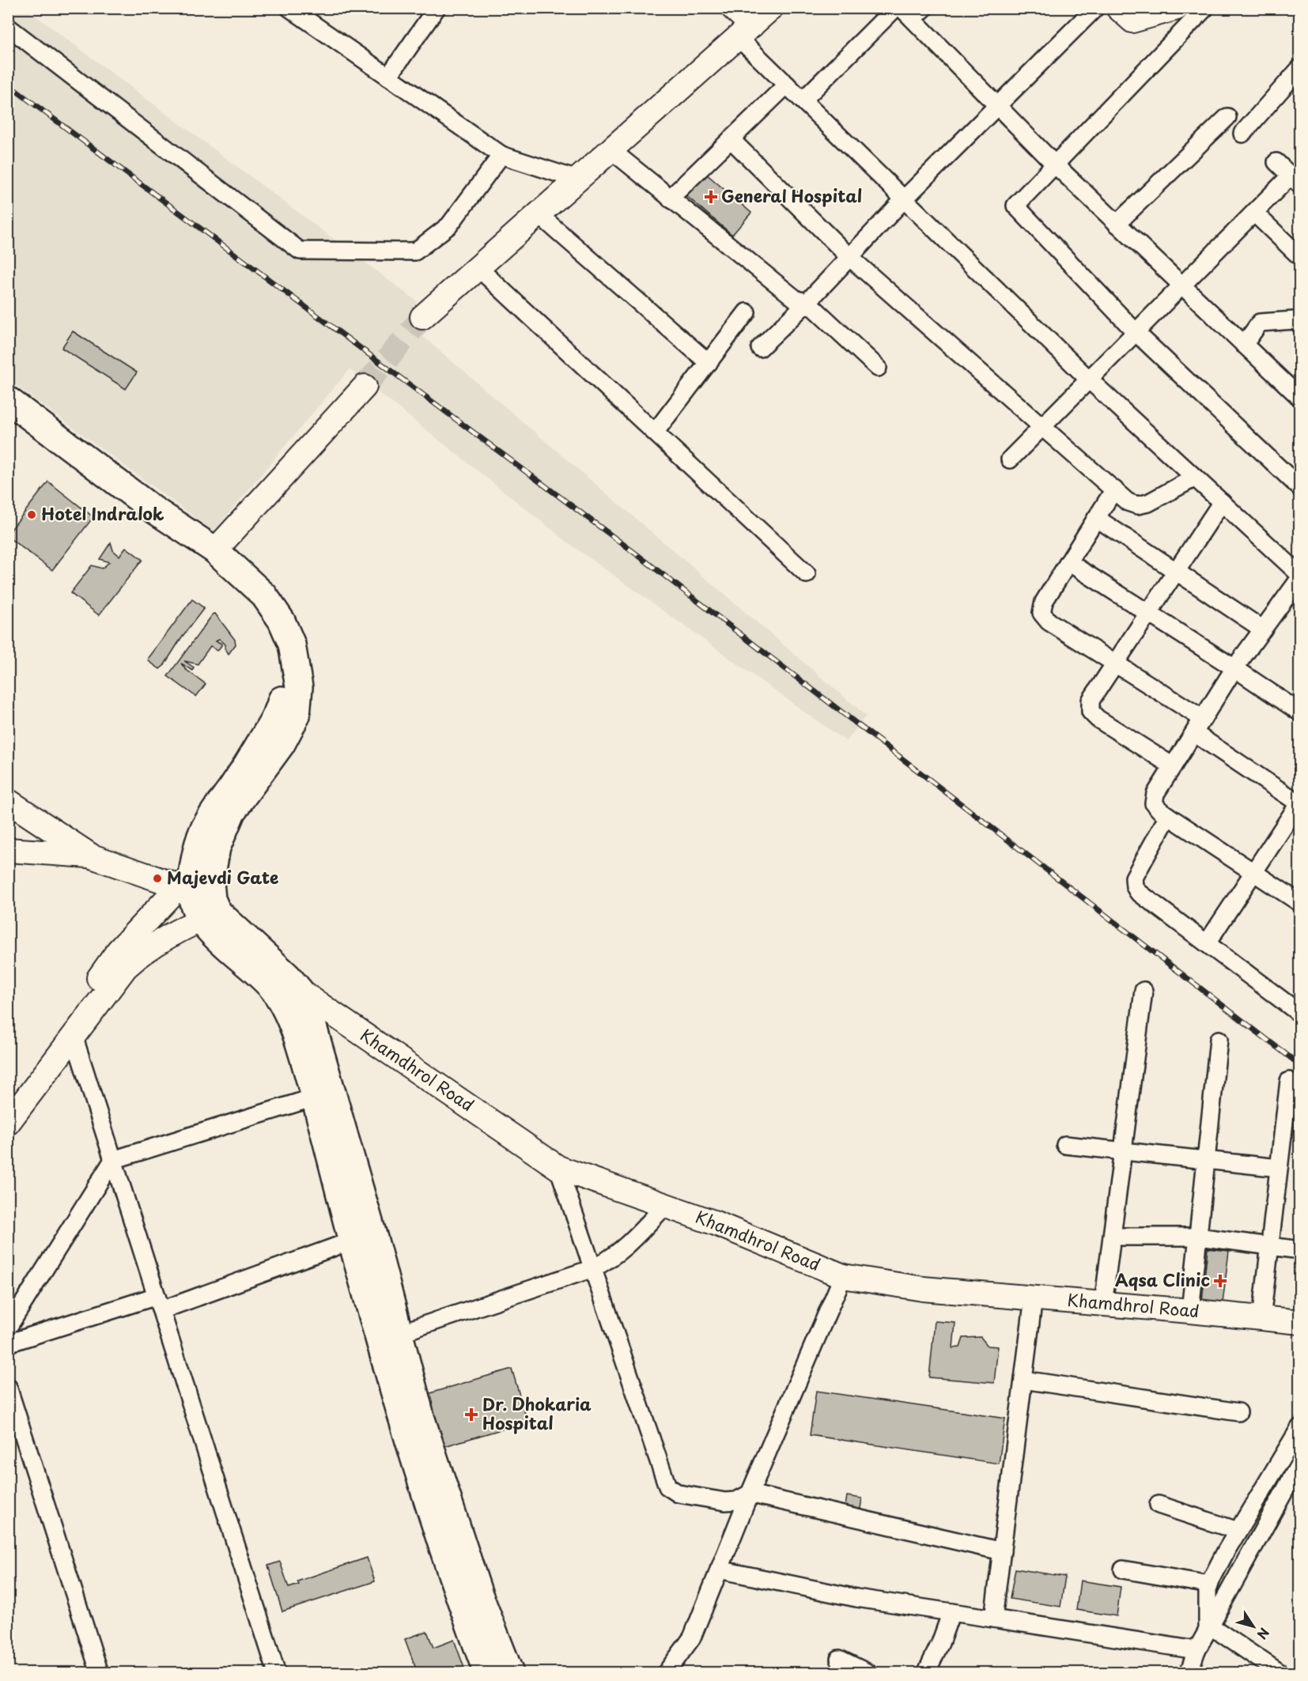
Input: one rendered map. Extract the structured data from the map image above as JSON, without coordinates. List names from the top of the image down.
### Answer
{
  "streets": {
    "main road": ["Khamdhrol Road"]
  },
  "places": {
    "health": ["General Hospital", "Aqsa Clinic", "Dr. Dhokaria Hospital"],
    "other": ["Hotel Indralok", "Majevdi Gate"]
  },
  "north": "bottom right"
}
